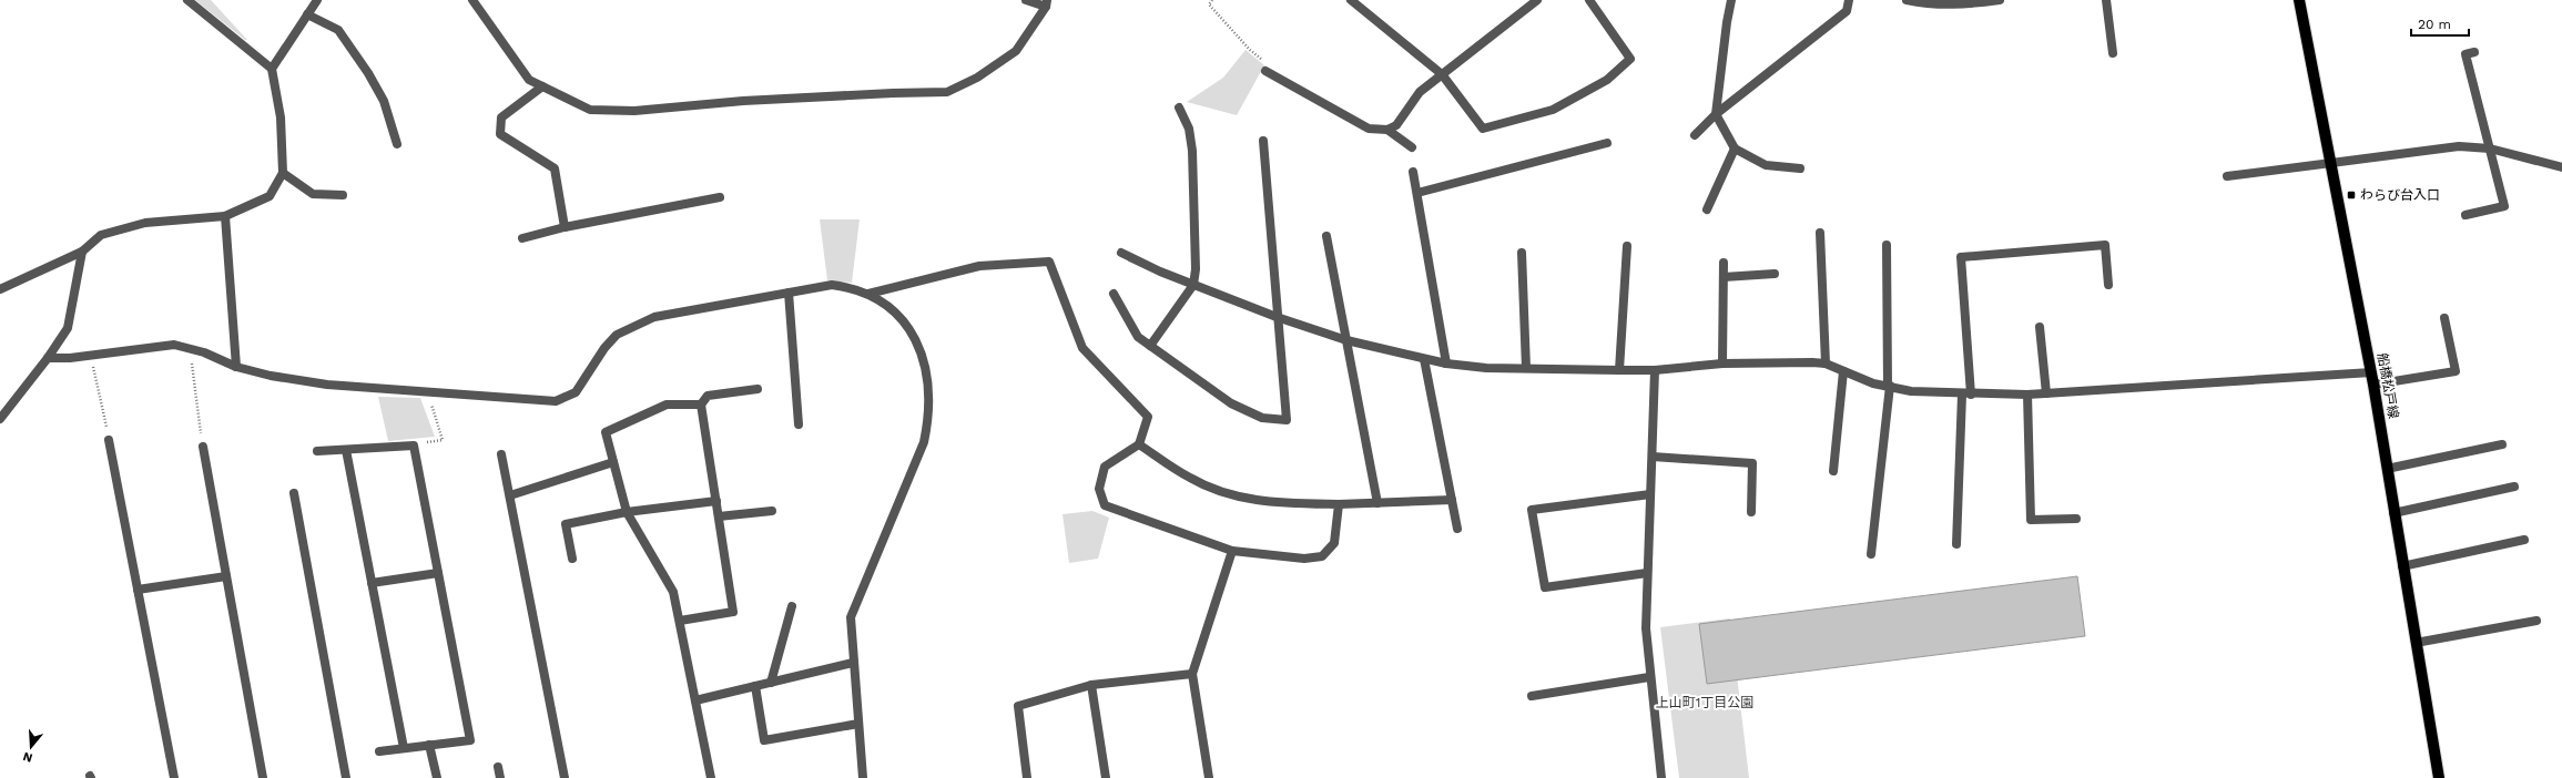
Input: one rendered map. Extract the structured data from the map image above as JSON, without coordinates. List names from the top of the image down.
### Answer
{
  "streets": {
    "main road": ["船橋松戸線"]
  },
  "parks": ["上山町1丁目公園"],
  "places": {
    "transit": ["わらび台入口"]
  },
  "scale_bar": "20 m",
  "north": "bottom"
}
